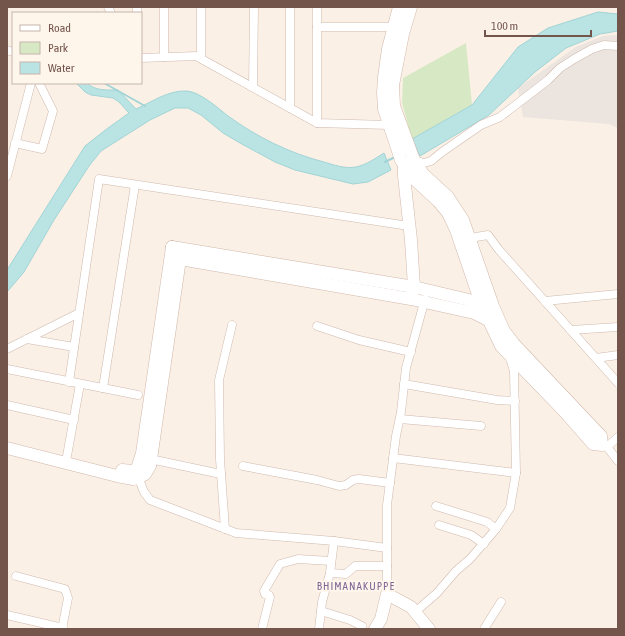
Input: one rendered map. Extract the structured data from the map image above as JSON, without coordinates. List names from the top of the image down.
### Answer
{
  "districts": ["BHIMANAKUPPE"],
  "legend": ["Road", "Park", "Water"],
  "scale_bar": "100 m"
}
